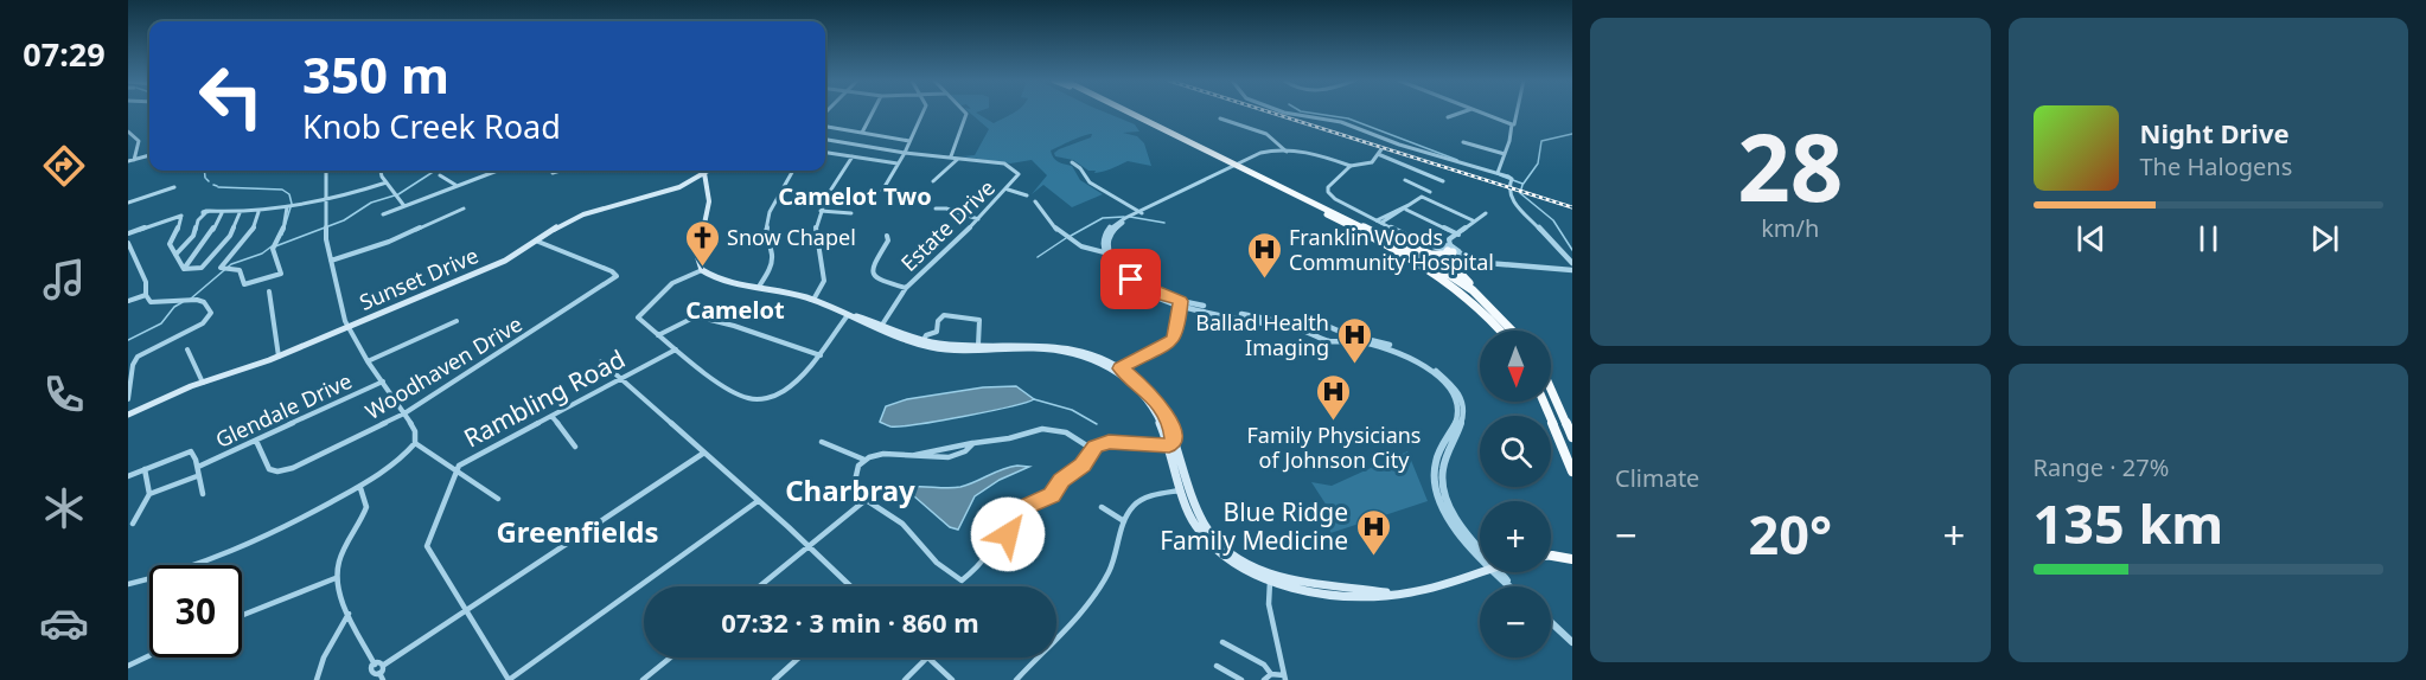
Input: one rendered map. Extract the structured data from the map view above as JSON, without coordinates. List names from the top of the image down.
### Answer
{
  "streets": {
    "main road": ["Sunset Drive"],
    "street": [
      "Estate Drive",
      "Woodhaven Drive",
      "Rambling Road",
      "Glendale Drive"
    ]
  },
  "crossings": [
    ["Sunset Drive", "Woodhaven Drive"],
    ["Woodhaven Drive", "Glendale Drive"]
  ],
  "districts": [
    "Camelot Two",
    "Camelot",
    "Charbray",
    "Greenfields"
  ],
  "places": {
    "church": ["Snow Chapel"],
    "hospital": [
      "Franklin Woods Community Hospital",
      "Ballad Health Imaging",
      "Family Physicians of Johnson City",
      "Blue Ridge Family Medicine"
    ]
  },
  "north": "bottom",
  "page": {
    "tabs": "07:29",
    "tile": [
      ["28", "km/h"],
      "Climate",
      ["Range · 27%", "135 km"]
    ],
    "turn": ["350 m", "Knob Creek Road"],
    "song": ["Night Drive", "The Halogens"],
    "map_buttons": ["+", "−"],
    "heat": ["−", "20°", "+"],
    "limit": "30",
    "trip": "07:32 · 3 min · 860 m"
  }
}
